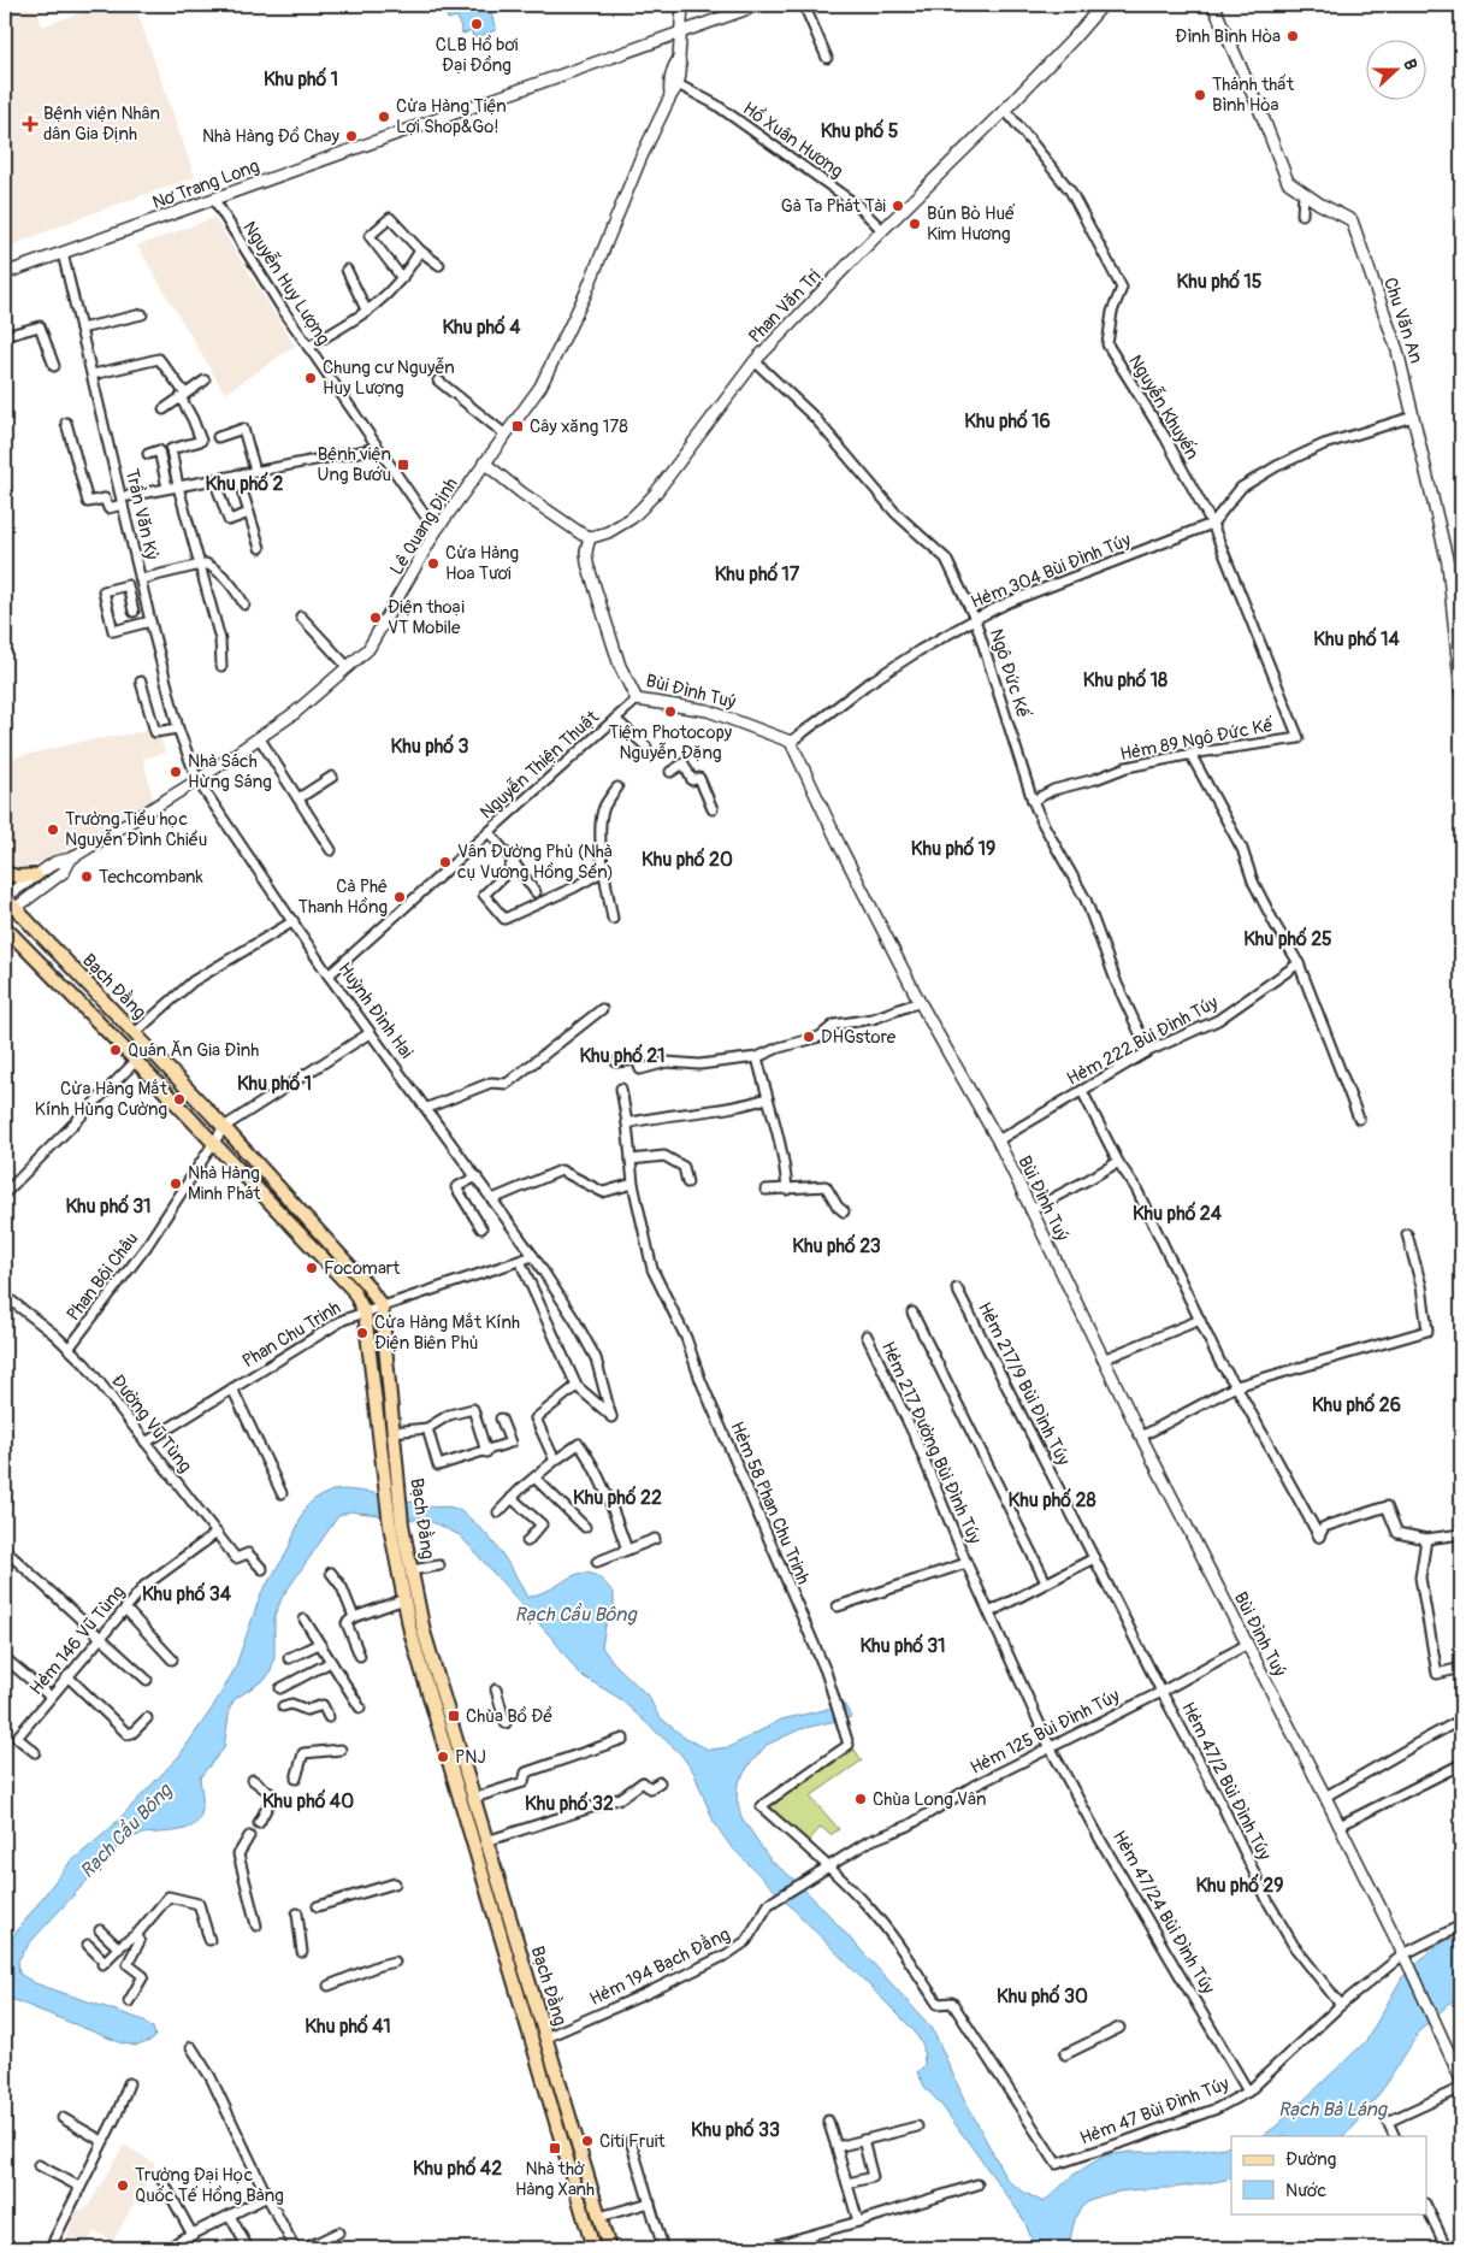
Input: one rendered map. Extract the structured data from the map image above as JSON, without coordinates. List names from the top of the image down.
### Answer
{
  "streets": {
    "main road": ["Bạch Đằng"],
    "street": [
      "Hồ Xuân Hương",
      "Nơ Trang Long",
      "Nguyễn Huy Lượng",
      "Phan Văn Trị",
      "Chu Văn An",
      "Nguyễn Khuyến",
      "Trần Văn Kỷ",
      "Lê Quang Định",
      "Hẻm 304 Bùi Đình Túy",
      "Ngô Đức Kế",
      "Bùi Đình Tuý",
      "Hẻm 89 Ngô Đức Kế",
      "Nguyễn Thiện Thuật",
      "Huỳnh Đình Hai",
      "Hẻm 222 Bùi Đình Túy",
      "Phan Bội Châu",
      "Phan Chu Trinh",
      "Hẻm 217/9 Bùi Đình Túy",
      "Đường Vũ Tùng",
      "Hẻm 217 Đường Bùi Đình Túy",
      "Hẻm 58 Phan Chu Trinh",
      "Hẻm 146 Vũ Tùng",
      "Hẻm 125 Bùi Đình Túy",
      "Hẻm 47/2 Bùi Đình Túy",
      "Hẻm 47/24 Bùi Đình Túy",
      "Hẻm 194 Bạch Đằng",
      "Hẻm 47 Bùi Đình Túy"
    ]
  },
  "crossings": [
    ["Hồ Xuân Hương", "Phan Văn Trị"],
    ["Hồ Xuân Hương", "Lê Quang Định"],
    ["Nơ Trang Long", "Nguyễn Huy Lượng"],
    ["Nơ Trang Long", "Trần Văn Kỷ"],
    ["Nơ Trang Long", "Lê Quang Định"],
    ["Nguyễn Huy Lượng", "Lê Quang Định"],
    ["Phan Văn Trị", "Nguyễn Khuyến"],
    ["Phan Văn Trị", "Ngô Đức Kế"],
    ["Phan Văn Trị", "Bùi Đình Tuý"],
    ["Nguyễn Khuyến", "Hẻm 304 Bùi Đình Túy"],
    ["Nguyễn Khuyến", "Hẻm 89 Ngô Đức Kế"],
    ["Trần Văn Kỷ", "Lê Quang Định"],
    ["Trần Văn Kỷ", "Huỳnh Đình Hai"],
    ["Lê Quang Định", "Bạch Đằng"],
    ["Lê Quang Định", "Huỳnh Đình Hai"],
    ["Hẻm 304 Bùi Đình Túy", "Ngô Đức Kế"],
    ["Hẻm 304 Bùi Đình Túy", "Bùi Đình Tuý"],
    ["Ngô Đức Kế", "Hẻm 89 Ngô Đức Kế"],
    ["Ngô Đức Kế", "Hẻm 222 Bùi Đình Túy"],
    ["Bùi Đình Tuý", "Nguyễn Thiện Thuật"],
    ["Bùi Đình Tuý", "Hẻm 222 Bùi Đình Túy"],
    ["Bùi Đình Tuý", "Hẻm 125 Bùi Đình Túy"],
    ["Bùi Đình Tuý", "Hẻm 47 Bùi Đình Túy"],
    ["Nguyễn Thiện Thuật", "Huỳnh Đình Hai"],
    ["Bạch Đằng", "Phan Bội Châu"],
    ["Bạch Đằng", "Phan Chu Trinh"],
    ["Bạch Đằng", "Hẻm 194 Bạch Đằng"],
    ["Huỳnh Đình Hai", "Phan Bội Châu"],
    ["Huỳnh Đình Hai", "Phan Chu Trinh"],
    ["Phan Bội Châu", "Đường Vũ Tùng"],
    ["Phan Chu Trinh", "Đường Vũ Tùng"],
    ["Hẻm 217/9 Bùi Đình Túy", "Hẻm 125 Bùi Đình Túy"],
    ["Hẻm 217/9 Bùi Đình Túy", "Hẻm 47/2 Bùi Đình Túy"],
    ["Đường Vũ Tùng", "Hẻm 146 Vũ Tùng"],
    ["Hẻm 217 Đường Bùi Đình Túy", "Hẻm 47/24 Bùi Đình Túy"],
    ["Hẻm 58 Phan Chu Trinh", "Hẻm 125 Bùi Đình Túy"],
    ["Hẻm 58 Phan Chu Trinh", "Hẻm 47 Bùi Đình Túy"],
    ["Hẻm 125 Bùi Đình Túy", "Hẻm 47/2 Bùi Đình Túy"],
    ["Hẻm 125 Bùi Đình Túy", "Hẻm 47/24 Bùi Đình Túy"],
    ["Hẻm 125 Bùi Đình Túy", "Hẻm 194 Bạch Đằng"],
    ["Hẻm 125 Bùi Đình Túy", "Hẻm 47 Bùi Đình Túy"],
    ["Hẻm 47/2 Bùi Đình Túy", "Hẻm 47 Bùi Đình Túy"],
    ["Hẻm 47/24 Bùi Đình Túy", "Hẻm 47 Bùi Đình Túy"]
  ],
  "districts": [
    "Khu phố 1",
    "Khu phố 5",
    "Khu phố 15",
    "Khu phố 4",
    "Khu phố 16",
    "Khu phố 2",
    "Khu phố 17",
    "Khu phố 14",
    "Khu phố 18",
    "Khu phố 3",
    "Khu phố 19",
    "Khu phố 20",
    "Khu phố 25",
    "Khu phố 21",
    "Khu phố 1",
    "Khu phố 31",
    "Khu phố 24",
    "Khu phố 23",
    "Khu phố 26",
    "Khu phố 22",
    "Khu phố 28",
    "Khu phố 34",
    "Khu phố 31",
    "Khu phố 40",
    "Khu phố 32",
    "Khu phố 29",
    "Khu phố 30",
    "Khu phố 41",
    "Khu phố 33",
    "Khu phố 42"
  ],
  "water": ["Rạch Cầu Bông", "Rạch Bà Láng"],
  "places": {
    "other": [
      "CLB Hồ bơi Đại Đồng",
      "Đình Bình Hòa",
      "Thánh thất Bình Hòa",
      "Cửa Hàng Tiện Lợi Shop&Go!",
      "Nhà Hàng Đồ Chay",
      "Gà Ta Phát Tài",
      "Bún Bò Huế Kim Hương",
      "Chung cư Nguyễn Huy Lượng",
      "Cửa Hàng Hoa Tươi",
      "Điện thoại VT Mobile",
      "Tiệm Photocopy Nguyễn Đặng",
      "Nhà Sách Hừng Sáng",
      "Trường Tiểu học Nguyễn Đình Chiểu",
      "Vân Đường Phủ (Nhà cụ Vương Hồng Sển)",
      "Techcombank",
      "Cà Phê Thanh Hồng",
      "DHGstore",
      "Quán Ăn Gia Đình",
      "Cửa Hàng Mắt Kính Hùng Cường",
      "Nhà Hàng Minh Phát",
      "Focomart",
      "Cửa Hàng Mắt Kính Điện Biên Phủ",
      "PNJ",
      "Chùa Long Vân",
      "Citi Fruit",
      "Trường Đại Học Quốc Tế Hồng Bàng"
    ],
    "health": ["Bệnh viện Nhân dân Gia Định"],
    "transit": [
      "Cây xăng 178",
      "Bệnh viện Ung Bướu",
      "Chùa Bồ Đề",
      "Nhà thờ Hàng Xanh"
    ]
  },
  "legend": ["Đường", "Nước"],
  "north": "right"
}
